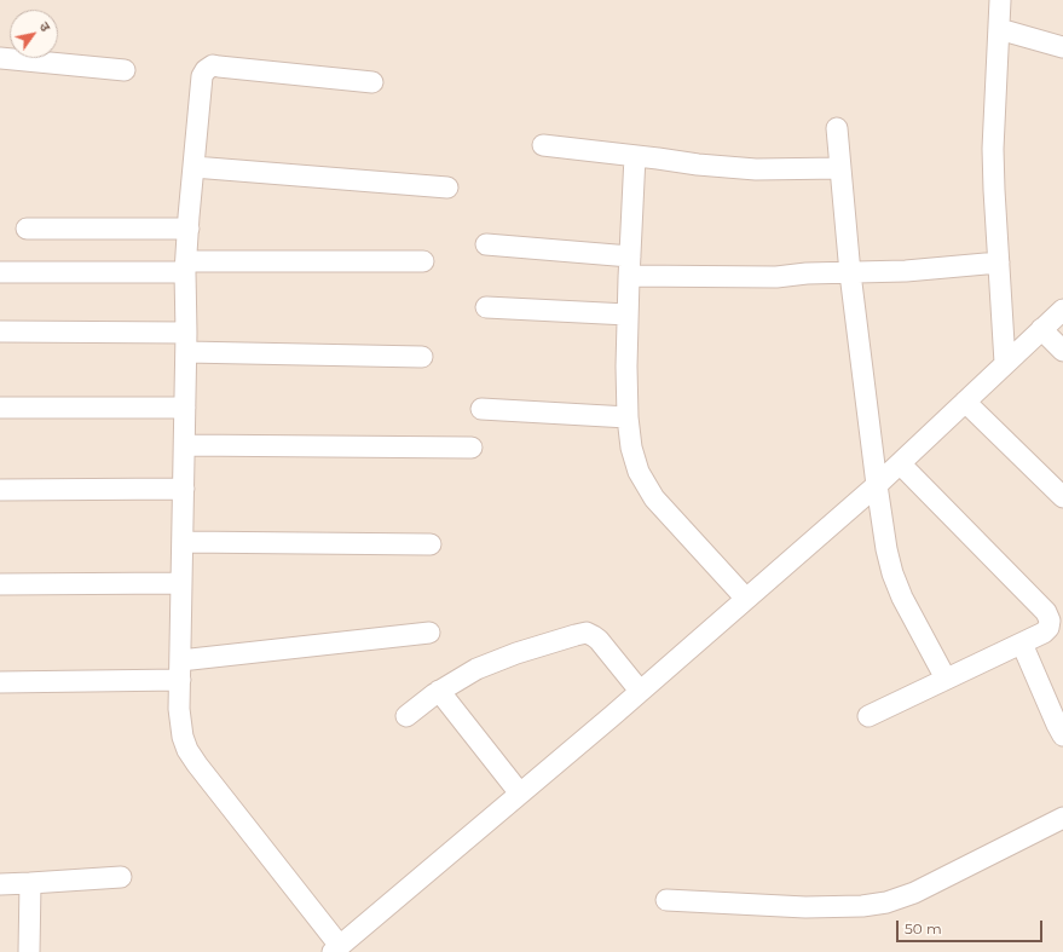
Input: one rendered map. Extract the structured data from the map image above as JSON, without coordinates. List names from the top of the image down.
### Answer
{
  "scale_bar": "50 m",
  "north": "top right"
}
